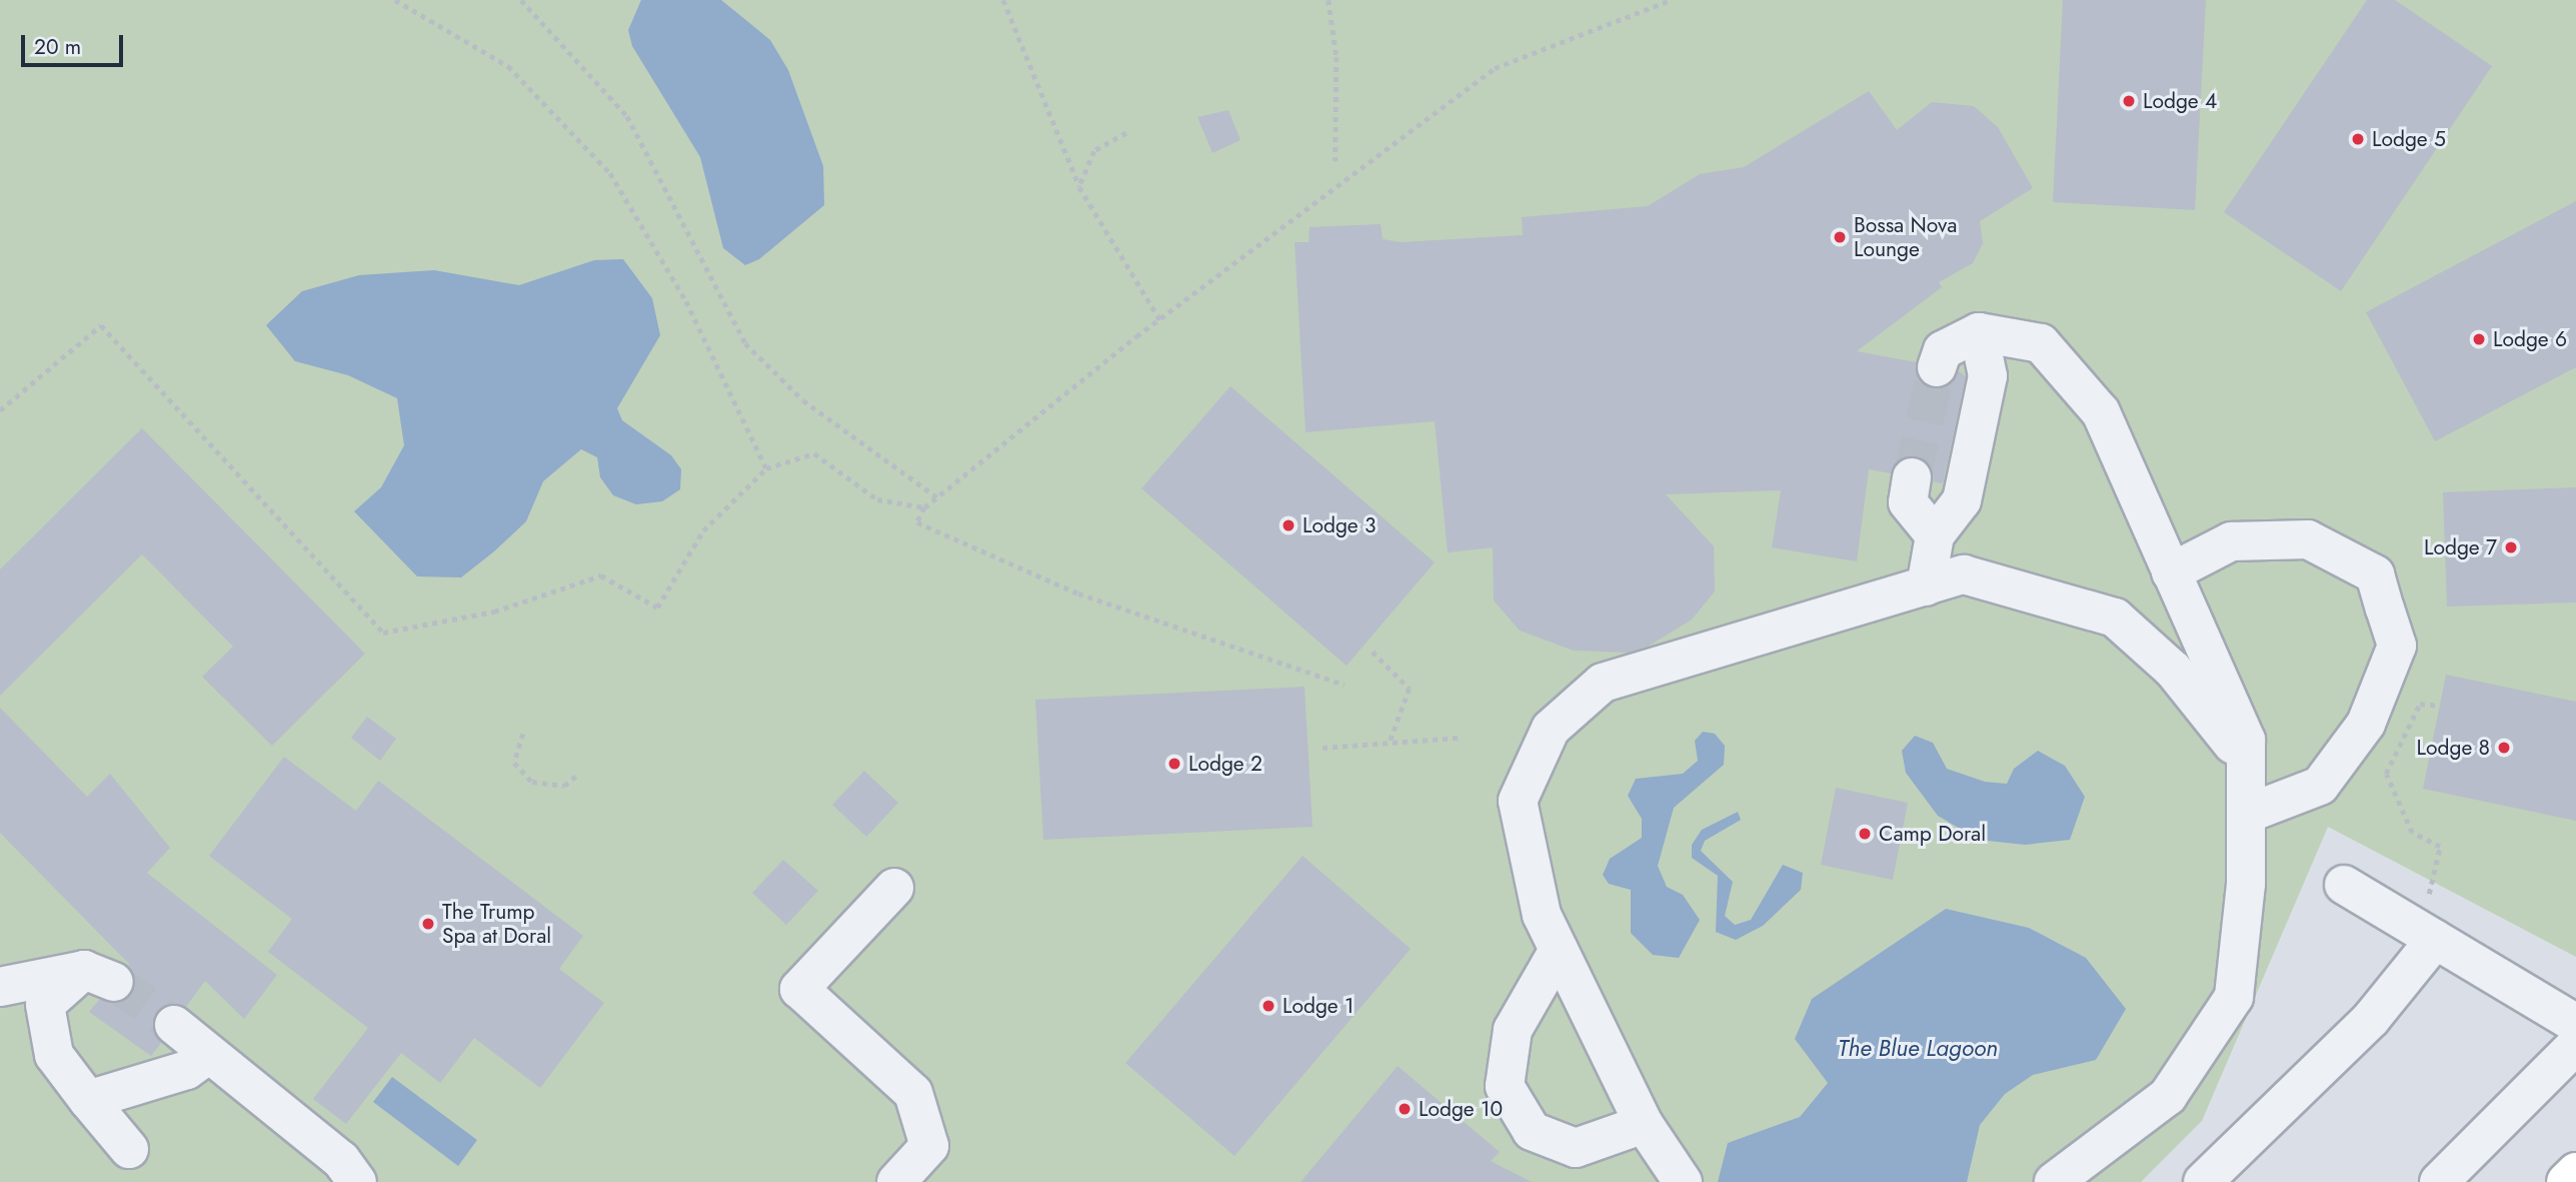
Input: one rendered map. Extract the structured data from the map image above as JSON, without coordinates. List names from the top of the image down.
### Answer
{
  "water": ["The Blue Lagoon"],
  "places": [
    "Lodge 4",
    "Lodge 5",
    "Bossa Nova Lounge",
    "Lodge 6",
    "Lodge 3",
    "Lodge 7",
    "Lodge 8",
    "Lodge 2",
    "Camp Doral",
    "The Trump Spa at Doral",
    "Lodge 1",
    "Lodge 10"
  ],
  "scale_bar": "20 m"
}
